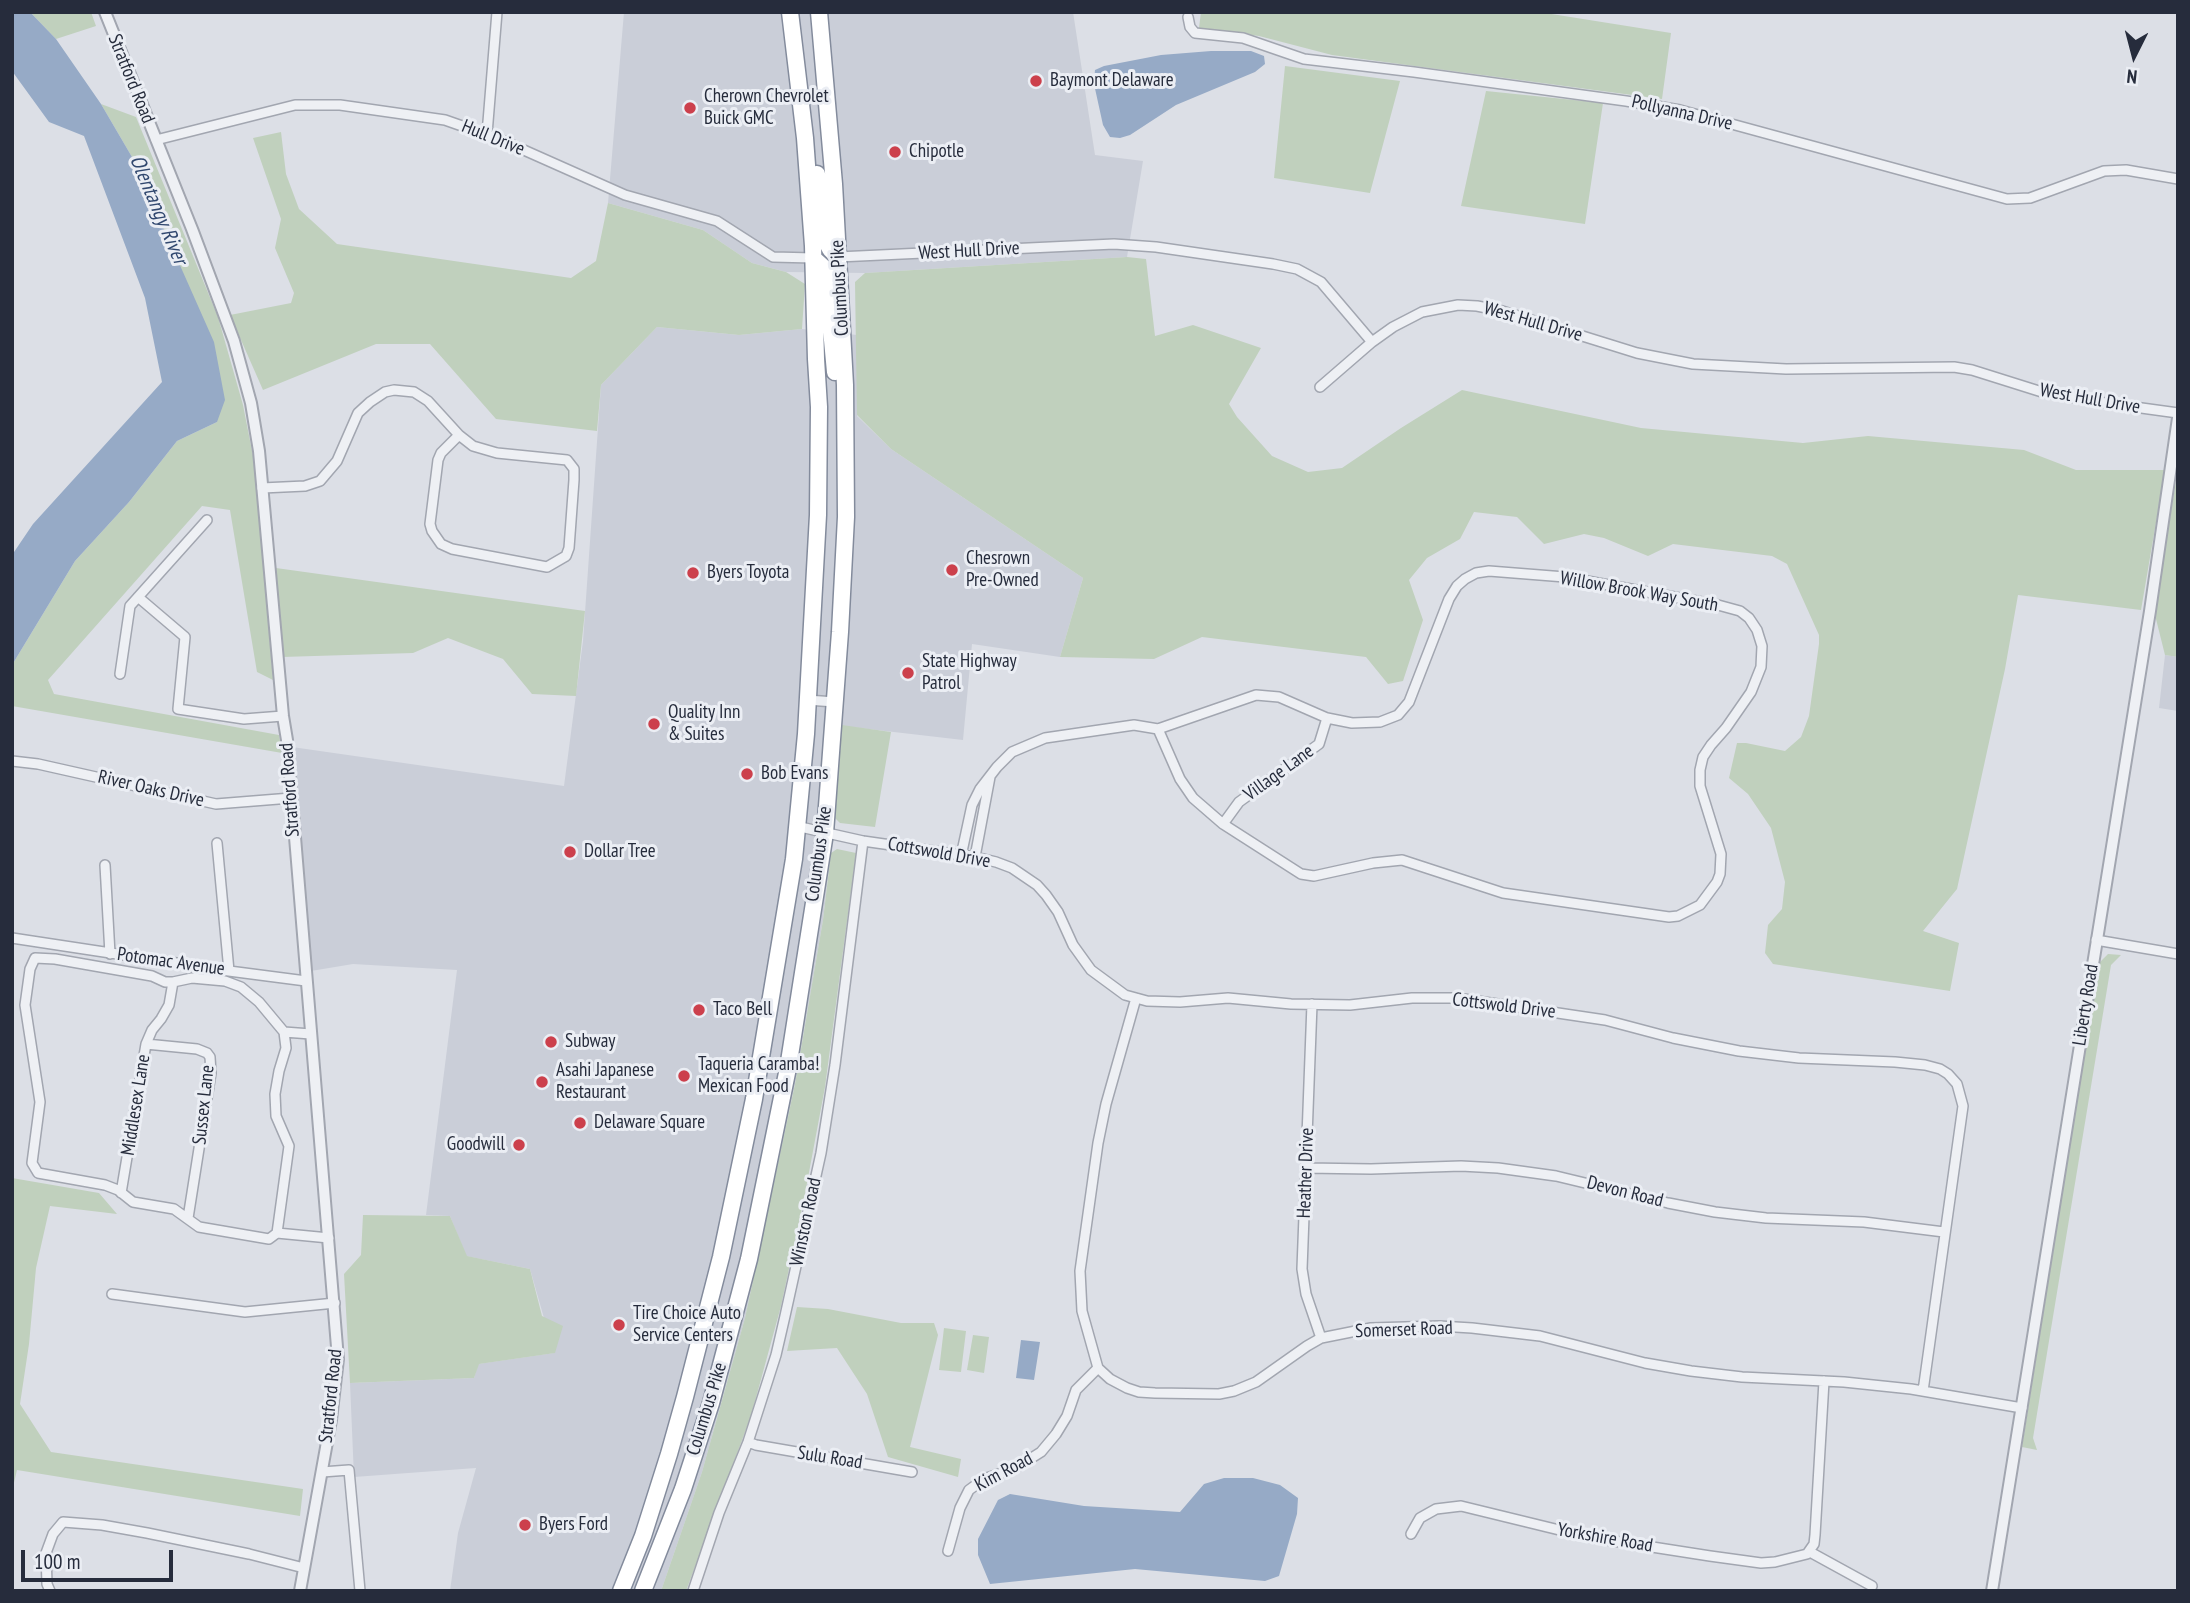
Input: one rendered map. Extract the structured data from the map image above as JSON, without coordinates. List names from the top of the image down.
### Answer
{
  "streets": {
    "highway": ["Columbus Pike"],
    "street": [
      "Stratford Road",
      "Pollyanna Drive",
      "Hull Drive",
      "West Hull Drive",
      "Willow Brook Way South",
      "Village Lane",
      "River Oaks Drive",
      "Cottswold Drive",
      "Potomac Avenue",
      "Liberty Road",
      "Middlesex Lane",
      "Sussex Lane",
      "Heather Drive",
      "Devon Road",
      "Winston Road",
      "Somerset Road",
      "Sulu Road",
      "Kim Road",
      "Yorkshire Road"
    ]
  },
  "crossings": [
    ["Stratford Road", "Hull Drive"],
    ["Stratford Road", "River Oaks Drive"],
    ["Stratford Road", "Potomac Avenue"],
    ["Hull Drive", "Columbus Pike"],
    ["West Hull Drive", "Columbus Pike"],
    ["West Hull Drive", "Liberty Road"],
    ["Columbus Pike", "Cottswold Drive"],
    ["Willow Brook Way South", "Village Lane"],
    ["Cottswold Drive", "Heather Drive"],
    ["Cottswold Drive", "Devon Road"],
    ["Cottswold Drive", "Winston Road"],
    ["Cottswold Drive", "Somerset Road"],
    ["Liberty Road", "Somerset Road"],
    ["Middlesex Lane", "Sussex Lane"],
    ["Heather Drive", "Devon Road"],
    ["Heather Drive", "Somerset Road"],
    ["Winston Road", "Sulu Road"],
    ["Somerset Road", "Kim Road"]
  ],
  "water": ["Olentangy River"],
  "places": [
    "Baymont Delaware",
    "Cherown Chevrolet Buick GMC",
    "Chipotle",
    "Chesrown Pre-Owned",
    "Byers Toyota",
    "State Highway Patrol",
    "Quality Inn & Suites",
    "Bob Evans",
    "Dollar Tree",
    "Taco Bell",
    "Subway",
    "Taqueria Caramba! Mexican Food",
    "Asahi Japanese Restaurant",
    "Delaware Square",
    "Goodwill",
    "Tire Choice Auto Service Centers",
    "Byers Ford"
  ],
  "scale_bar": "100 m",
  "north": "bottom"
}
